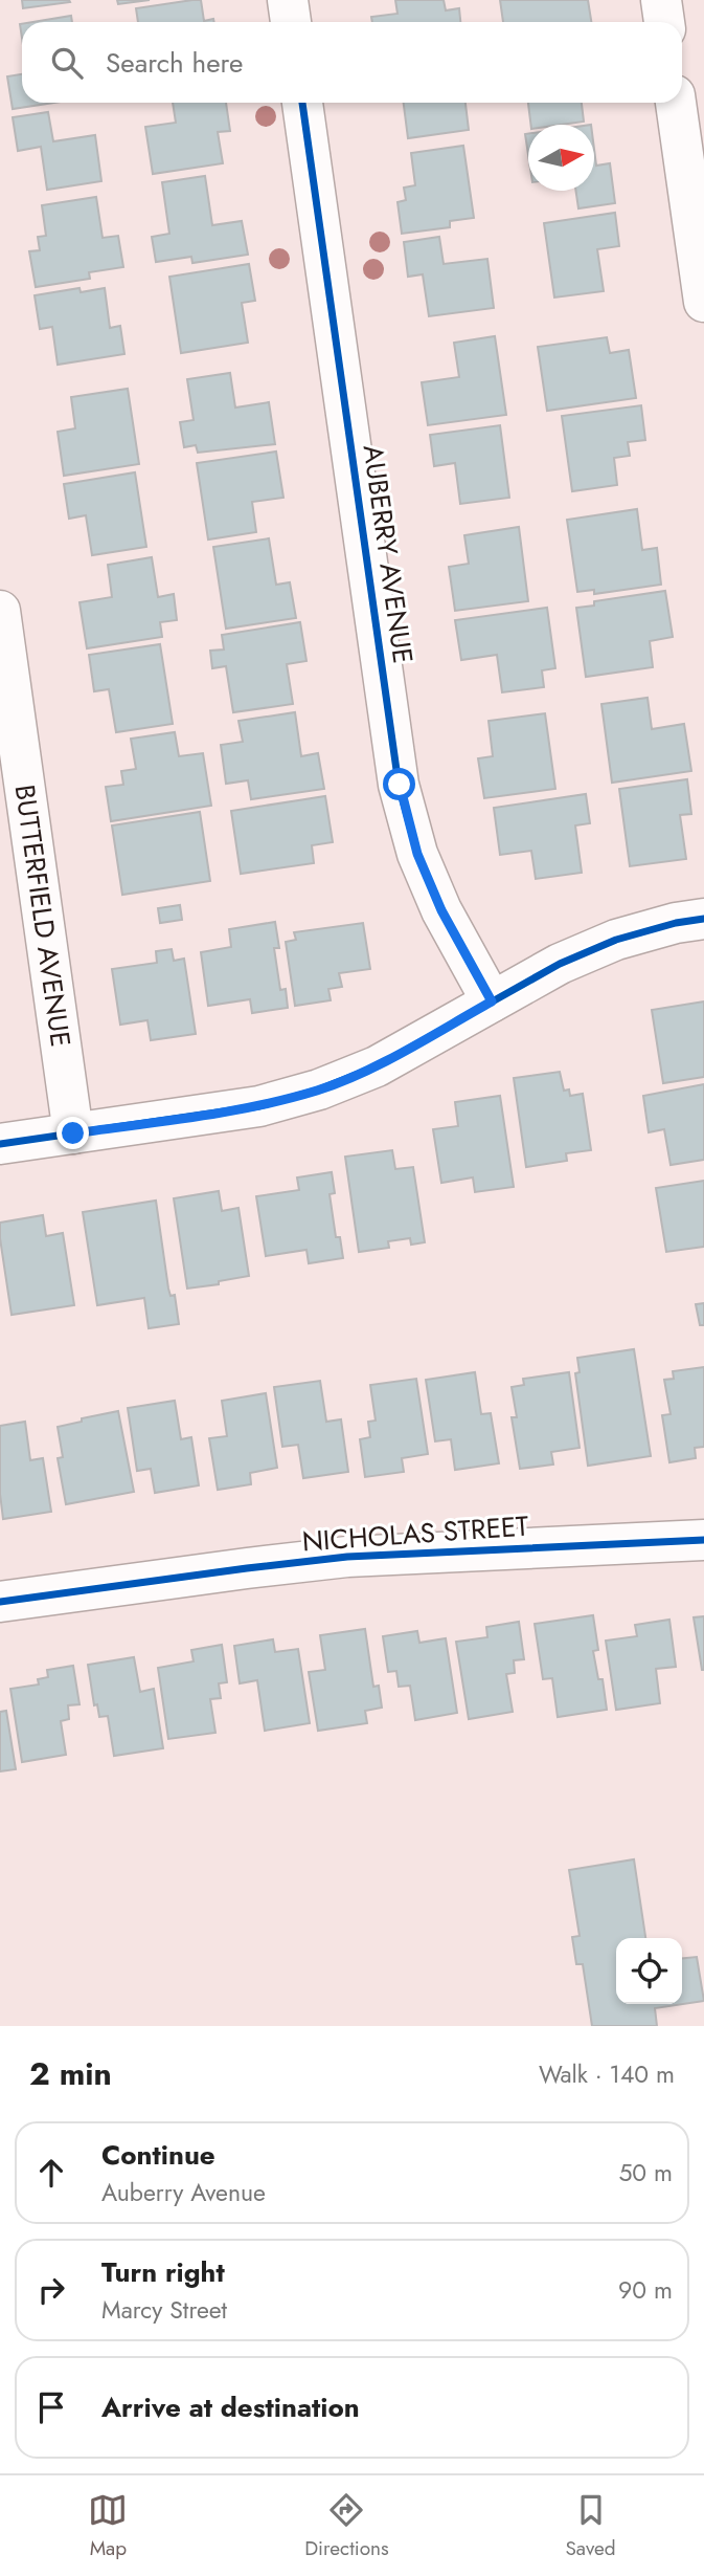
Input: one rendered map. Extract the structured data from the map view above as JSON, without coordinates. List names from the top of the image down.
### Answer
{
  "streets": {
    "street": ["AUBERRY AVENUE", "BUTTERFIELD AVENUE", "NICHOLAS STREET"]
  },
  "north": "right",
  "page": {
    "search": "Search here",
    "heading": ["2 min", "Walk · 140 m"],
    "list": [
      ["Continue", "Auberry Avenue", "50 m"],
      ["Turn right", "Marcy Street", "90 m"],
      "Arrive at destination"
    ],
    "nav": ["Map", "Directions", "Saved"]
  }
}
